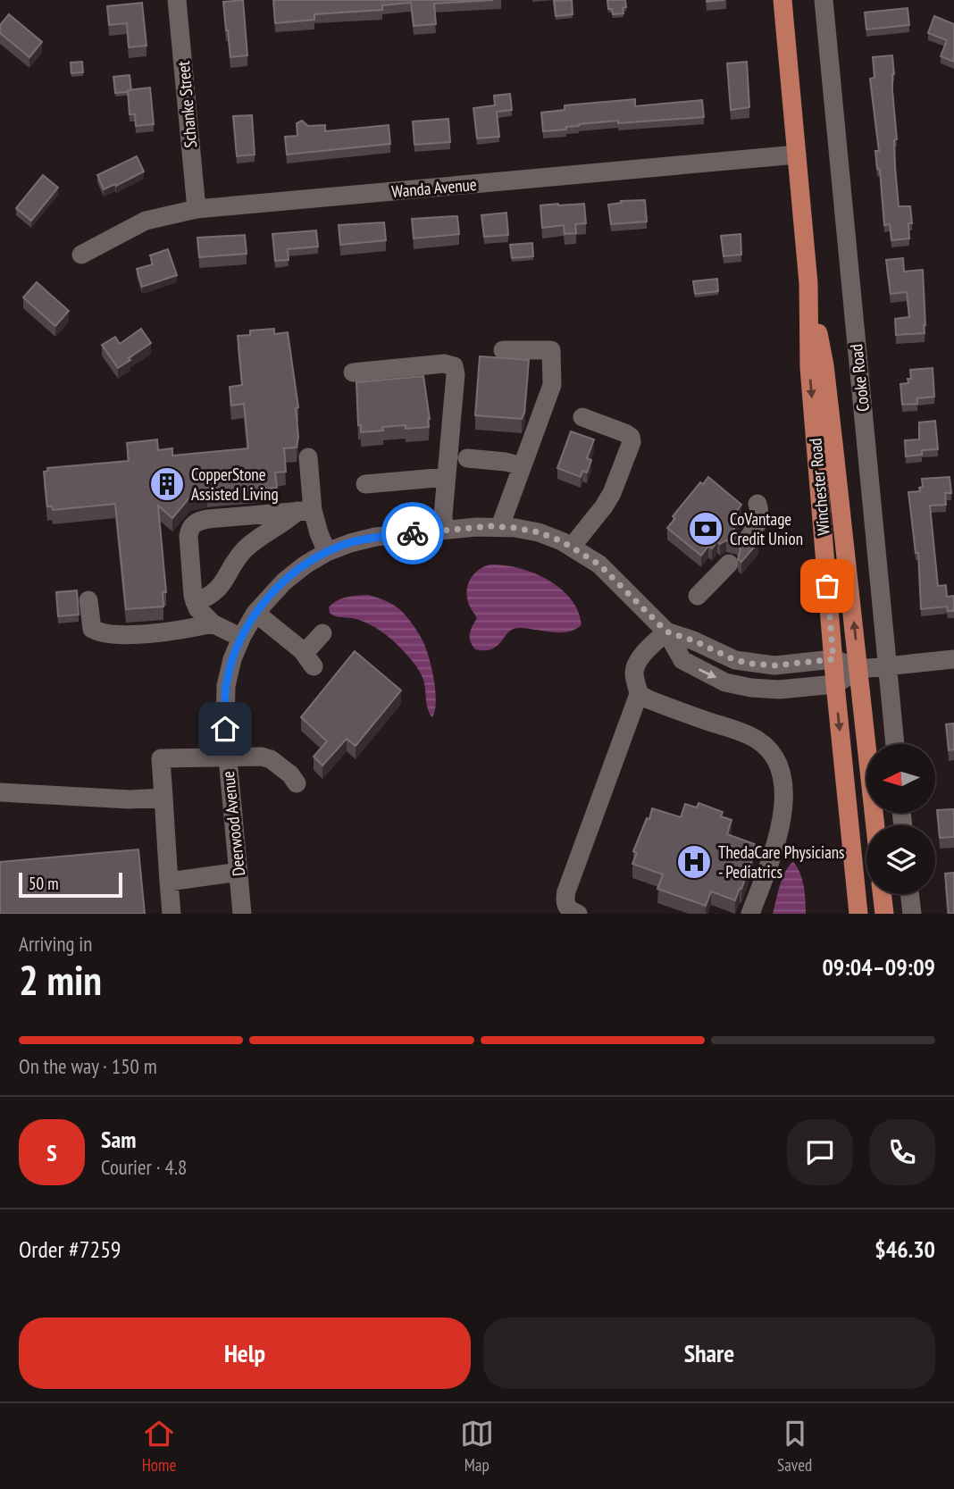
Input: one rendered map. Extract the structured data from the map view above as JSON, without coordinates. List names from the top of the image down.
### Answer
{
  "streets": {
    "main road": ["Winchester Road"],
    "street": [
      "Schanke Street",
      "Wanda Avenue",
      "Cooke Road",
      "Deerwood Avenue"
    ]
  },
  "crossings": [
    ["Schanke Street", "Wanda Avenue"],
    ["Wanda Avenue", "Winchester Road"],
    ["Winchester Road", "Deerwood Avenue"]
  ],
  "places": {
    "building": ["CopperStone Assisted Living"],
    "bank": ["CoVantage Credit Union"],
    "hospital": ["ThedaCare Physicians - Pediatrics"]
  },
  "scale_bar": "50 m",
  "north": "left",
  "page": {
    "scale": "50 m",
    "heading": ["2 min", "Arriving in", "09:04–09:09"],
    "panel": [
      "Sam",
      "Courier · 4.8",
      "Order #7259",
      "$46.30"
    ],
    "bar": "On the way · 150 m",
    "round": "S",
    "buttons": ["Help", "Share"],
    "tabs": ["Home", "Map", "Saved"]
  }
}
